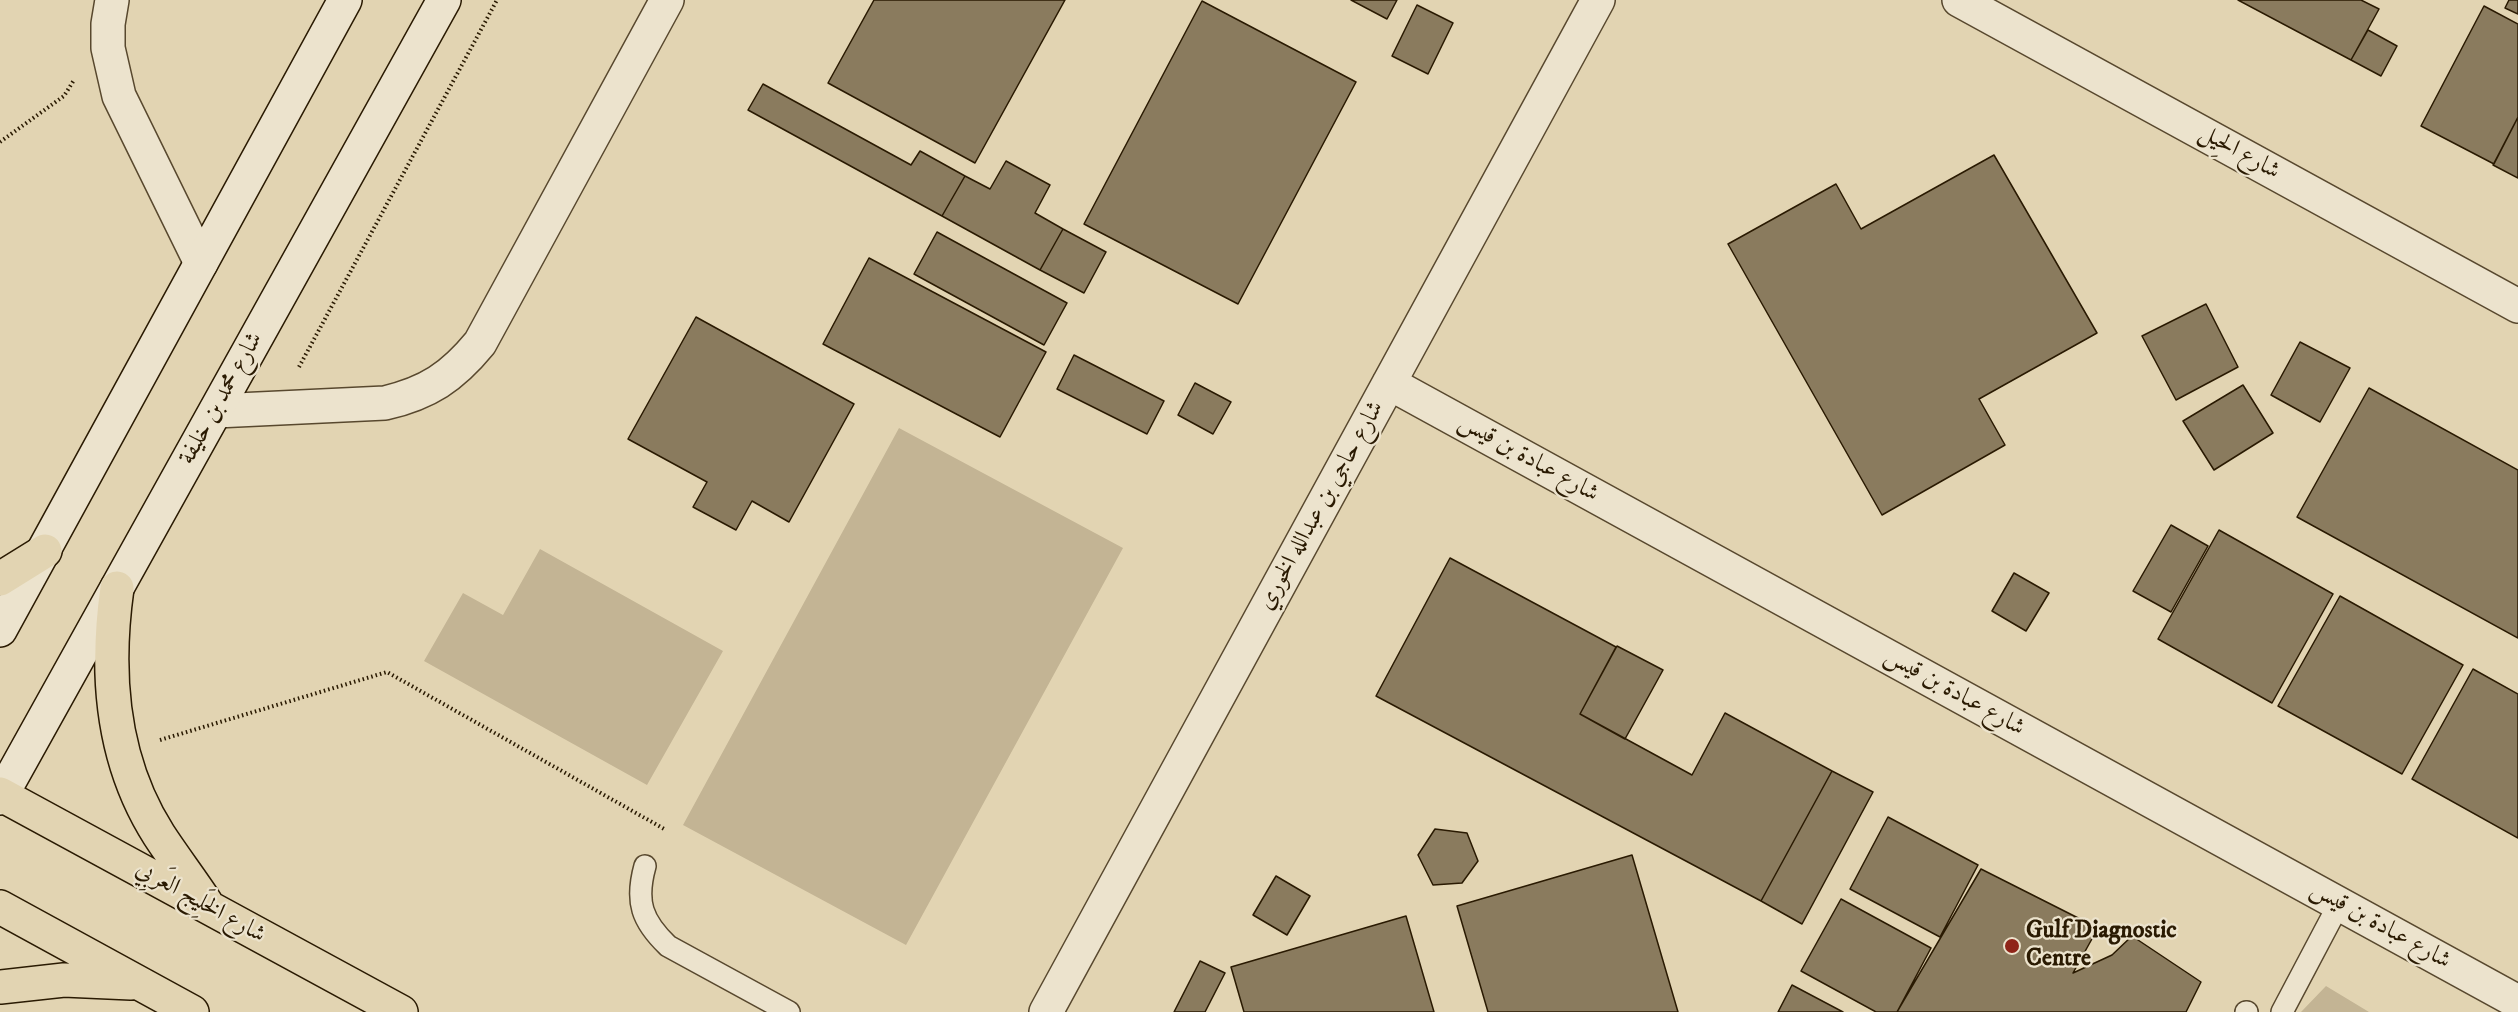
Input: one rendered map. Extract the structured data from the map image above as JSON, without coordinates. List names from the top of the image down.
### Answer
{
  "streets": {
    "highway": ["شارع الخَلِيج العَربِي"],
    "street": [
      "شارع الحِيل",
      "شارع محمد بن خليفة",
      "شارع عبادة بن قيس",
      "شارع حاجي بن عبدالله الخوري"
    ]
  },
  "crossings": [
    ["شارع محمد بن خليفة", "شارع الخَلِيج العَربِي"],
    ["شارع عبادة بن قيس", "شارع حاجي بن عبدالله الخوري"]
  ],
  "places": ["Gulf Diagnostic Centre"]
}
